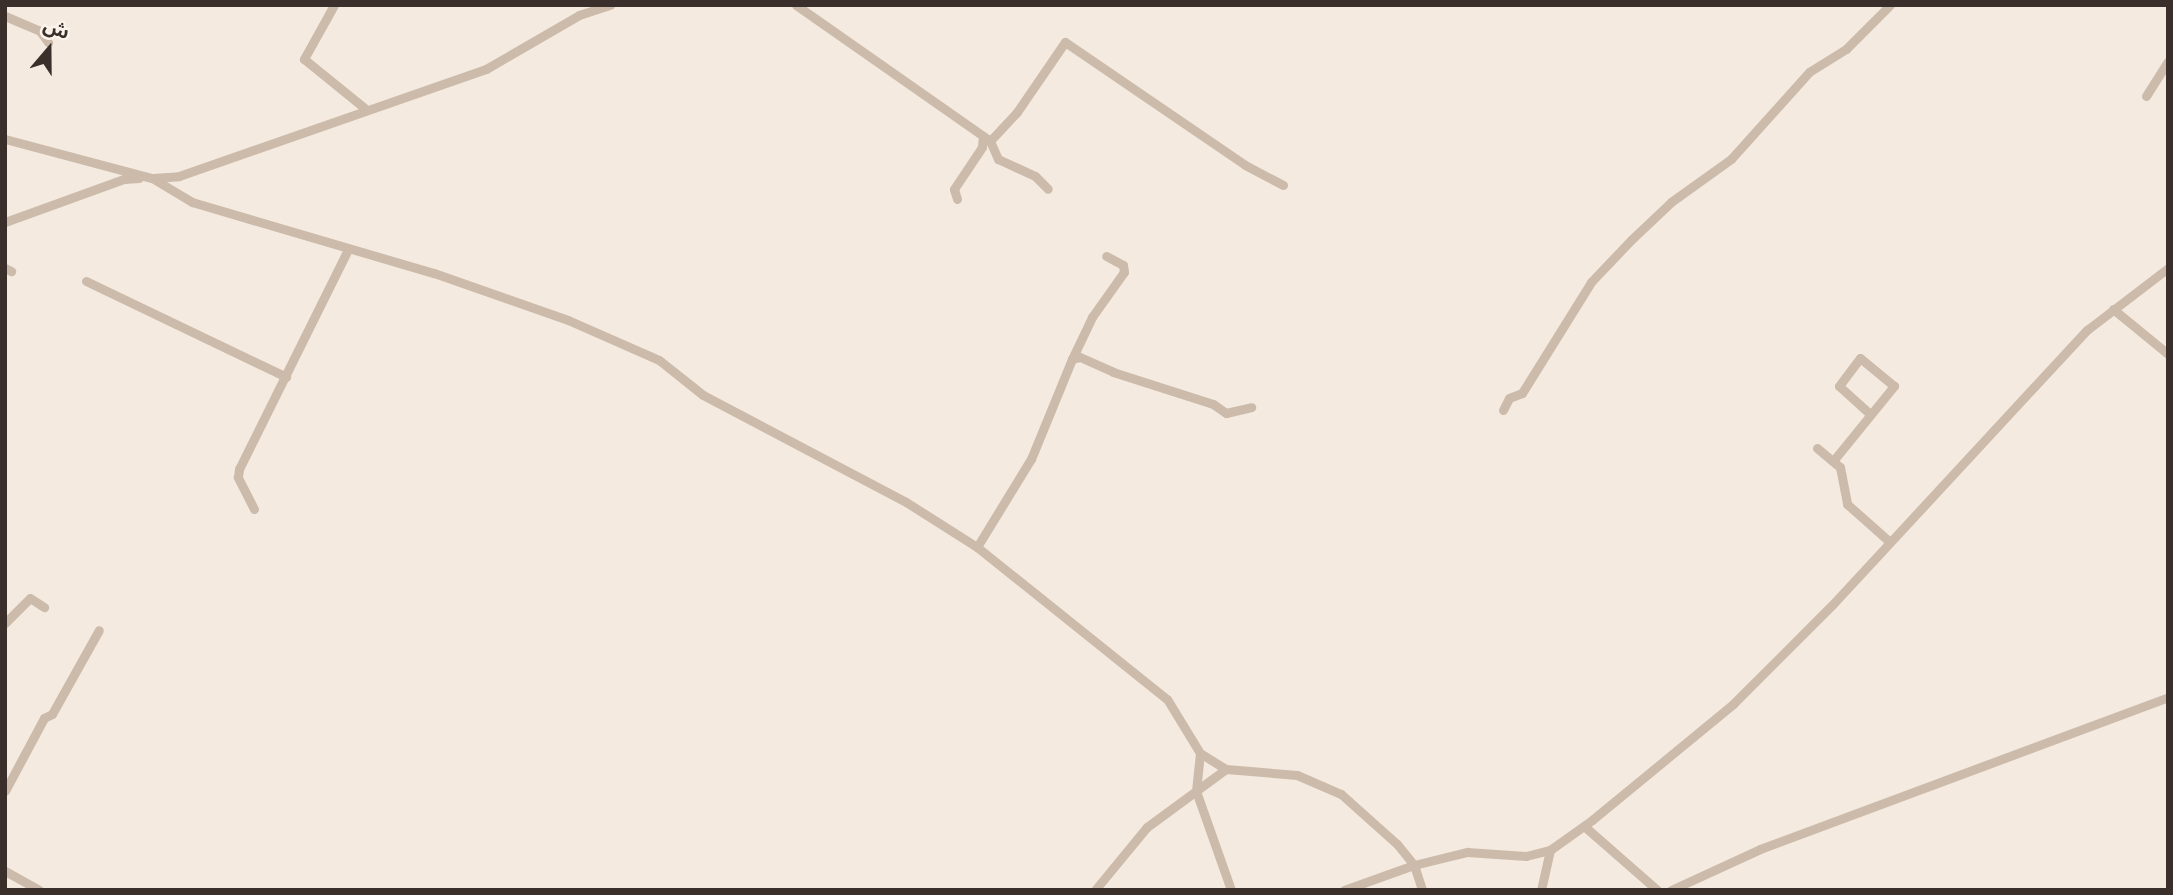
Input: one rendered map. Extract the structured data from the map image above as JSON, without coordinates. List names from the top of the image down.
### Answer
{
  "north": "top"
}
